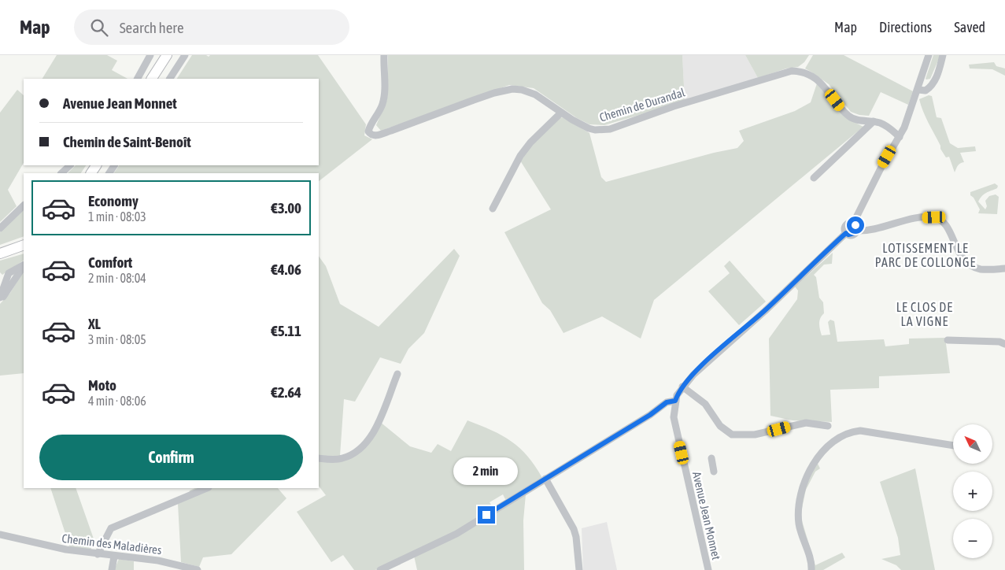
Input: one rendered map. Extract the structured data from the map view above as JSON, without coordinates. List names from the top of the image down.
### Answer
{
  "streets": {
    "street": ["Chemin de Durandal", "Avenue Jean Monnet", "Chemin des Maladières"]
  },
  "districts": ["LOTISSEMENT LE PARC DE COLLONGE", "LE CLOS DE LA VIGNE"],
  "north": "top left",
  "page": {
    "header": "Map",
    "search": "Search here",
    "nav": ["Map", "Directions", "Saved"],
    "banner": ["Avenue Jean Monnet", "Chemin de Saint-Benoît"],
    "list": [
      {
        "name": "Economy",
        "note": "1 min · 08:03",
        "value": "€3.00"
      },
      {
        "name": "Comfort",
        "note": "2 min · 08:04",
        "value": "€4.06"
      },
      {
        "name": "XL",
        "note": "3 min · 08:05",
        "value": "€5.11"
      },
      {
        "name": "Moto",
        "note": "4 min · 08:06",
        "value": "€2.64"
      }
    ],
    "map_buttons": ["+", "−"],
    "buttons": "Confirm",
    "bubble": "2 min"
  }
}
